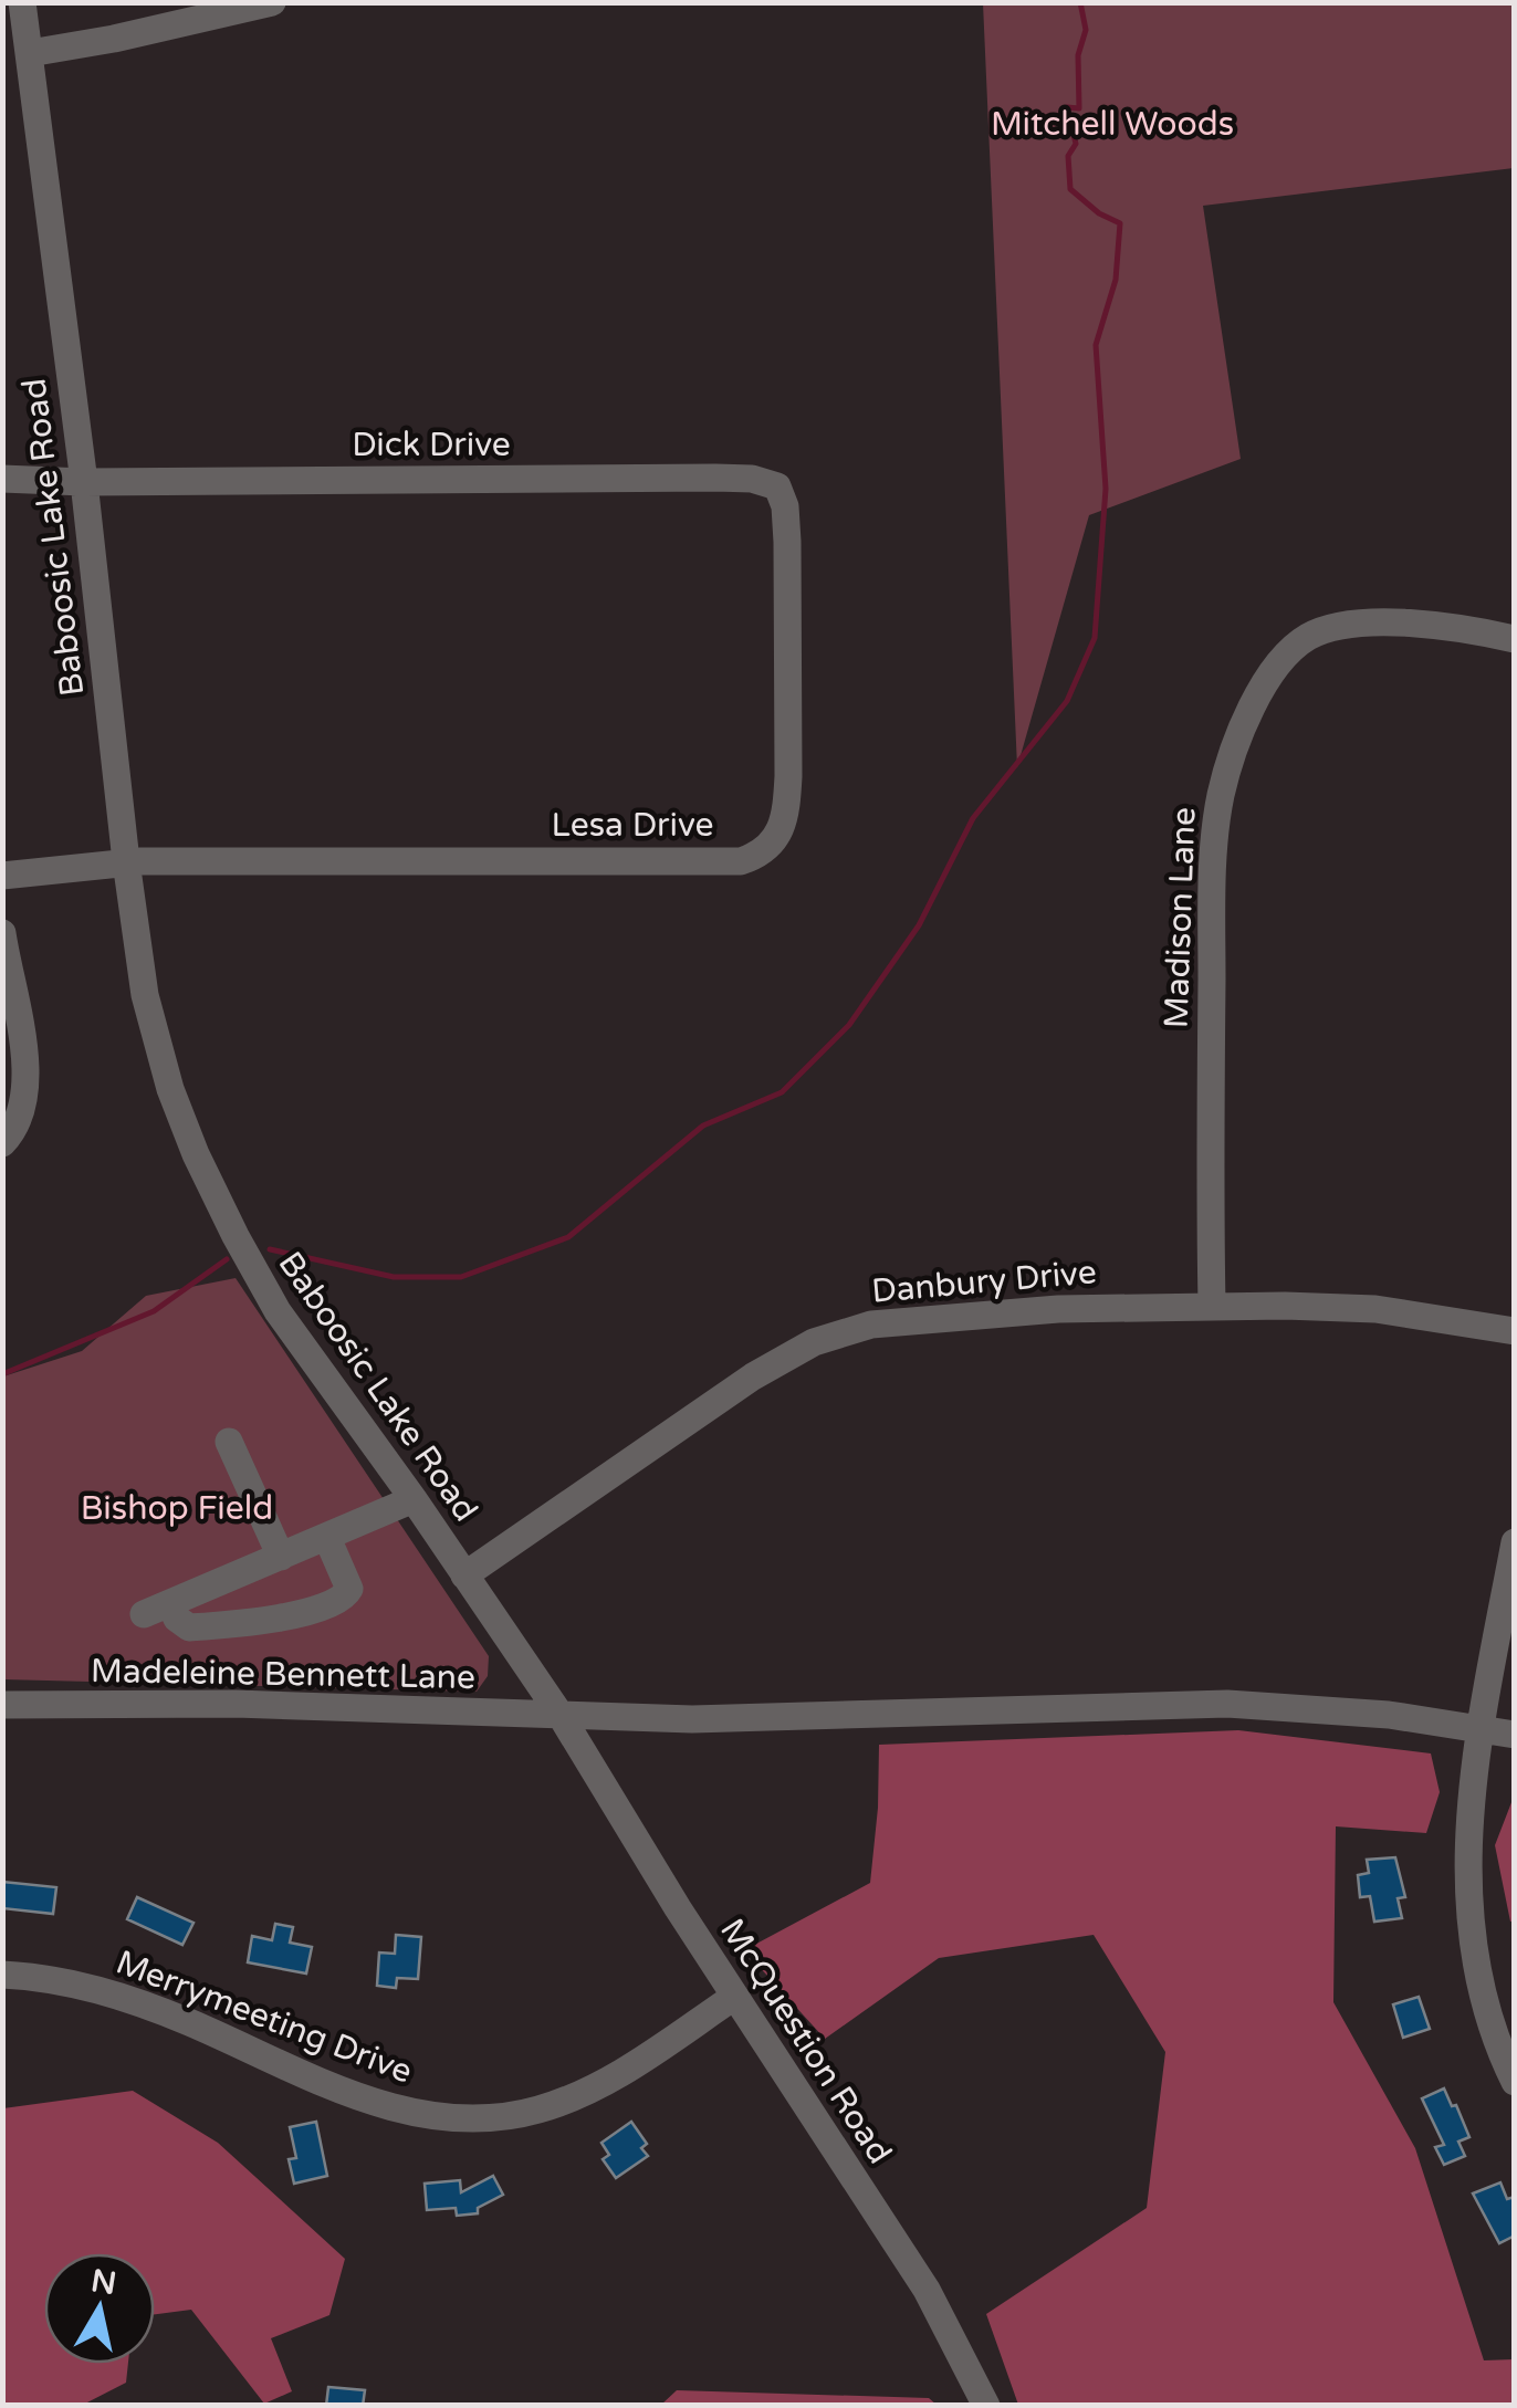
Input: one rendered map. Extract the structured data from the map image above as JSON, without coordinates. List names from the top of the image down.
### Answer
{
  "streets": {
    "street": [
      "Dick Drive",
      "Baboosic Lake Road",
      "Lesa Drive",
      "Madison Lane",
      "Danbury Drive",
      "Madeleine Bennett Lane",
      "Merrymeeting Drive",
      "McQuestion Road"
    ]
  },
  "crossings": [
    ["Dick Drive", "Baboosic Lake Road"],
    ["Dick Drive", "Lesa Drive"],
    ["Baboosic Lake Road", "Lesa Drive"],
    ["Baboosic Lake Road", "Danbury Drive"],
    ["Baboosic Lake Road", "Madeleine Bennett Lane"],
    ["Baboosic Lake Road", "McQuestion Road"],
    ["Madison Lane", "Danbury Drive"],
    ["Madeleine Bennett Lane", "McQuestion Road"],
    ["Merrymeeting Drive", "McQuestion Road"]
  ],
  "parks": ["Mitchell Woods", "Bishop Field"],
  "north": "top"
}
